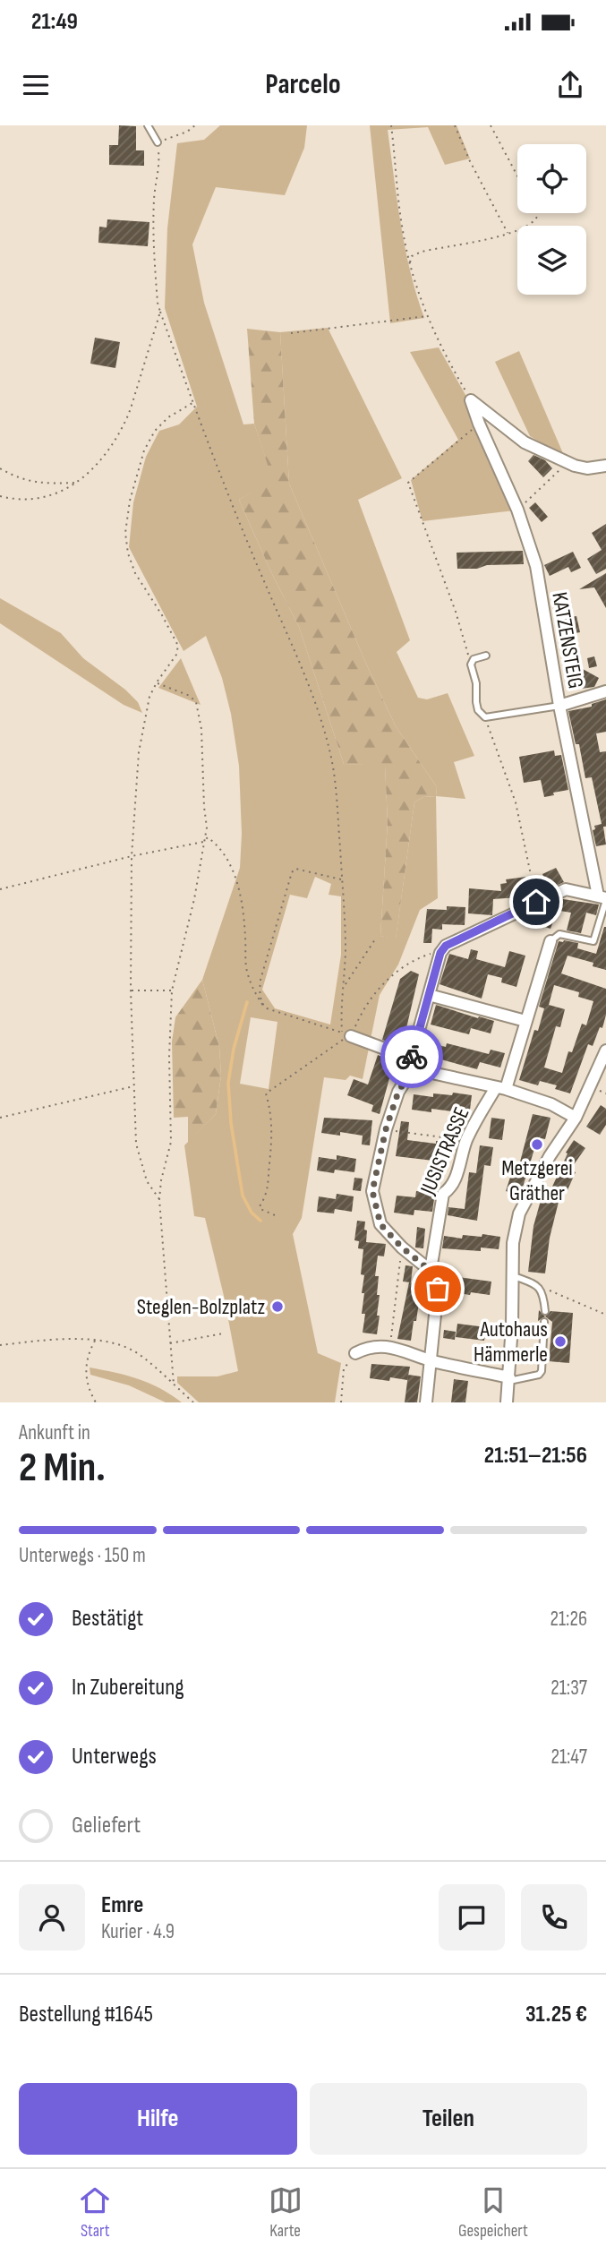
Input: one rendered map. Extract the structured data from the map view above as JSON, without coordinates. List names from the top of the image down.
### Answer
{
  "streets": {
    "street": ["KATZENSTEIG", "JUSISTRASSE"]
  },
  "places": ["Metzgerei Gräther", "Steglen-Bolzplatz", "Autohaus Hämmerle"],
  "page": {
    "status": "21:49",
    "header": "Parcelo",
    "heading": ["2 Min.", "Ankunft in", "21:51–21:56"],
    "panel": [
      "Emre",
      "Kurier · 4.9",
      "Bestellung #1645",
      "31.25 €"
    ],
    "bar": "Unterwegs · 150 m",
    "list": [
      ["Bestätigt", "21:26"],
      ["In Zubereitung", "21:37"],
      ["Unterwegs", "21:47"],
      "Geliefert"
    ],
    "buttons": ["Hilfe", "Teilen"],
    "tabs": ["Start", "Karte", "Gespeichert"]
  }
}
